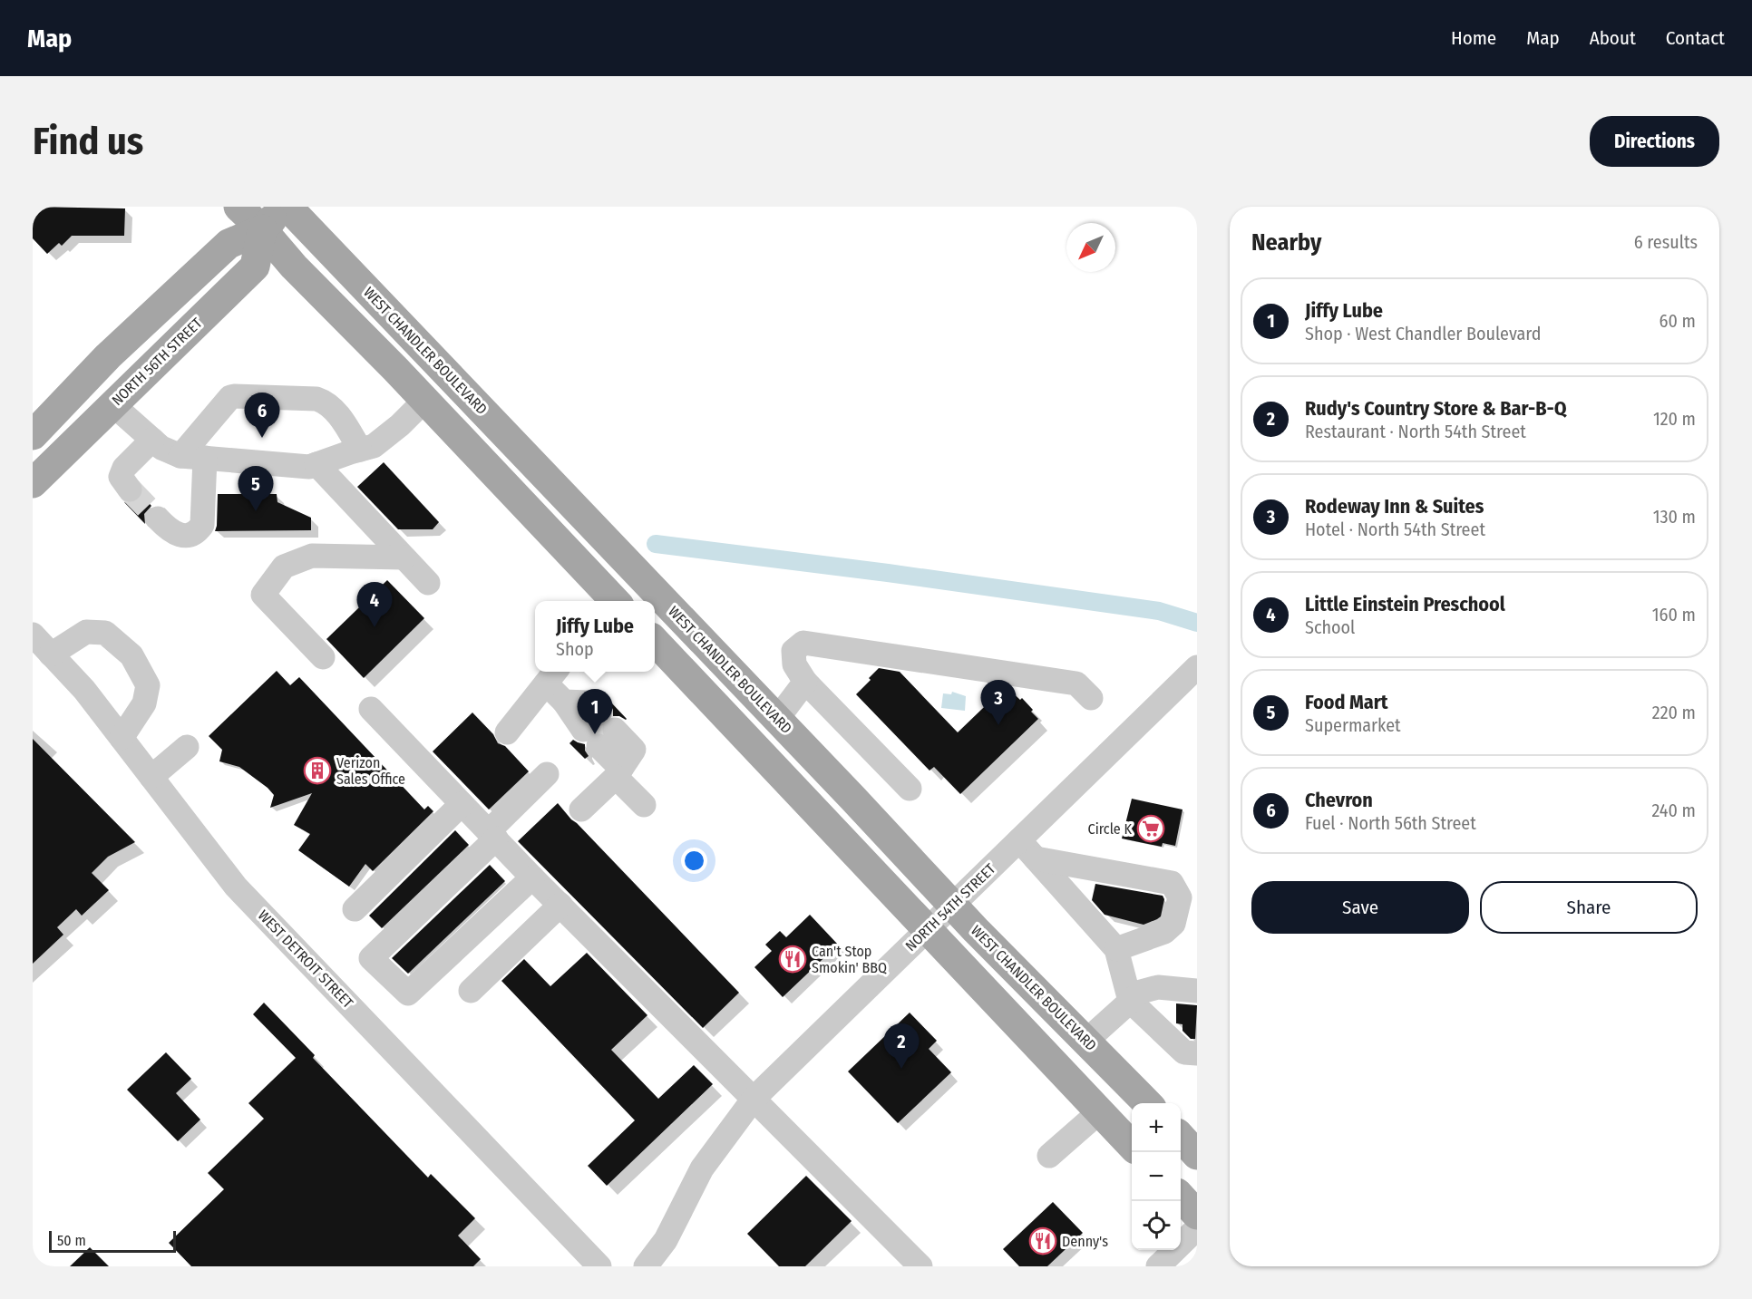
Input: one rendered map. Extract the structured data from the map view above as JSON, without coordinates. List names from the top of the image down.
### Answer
{
  "streets": {
    "main road": ["WEST CHANDLER BOULEVARD", "NORTH 56TH STREET"],
    "street": ["NORTH 54TH STREET", "WEST DETROIT STREET"]
  },
  "crossings": [
    ["WEST CHANDLER BOULEVARD", "NORTH 54TH STREET"]
  ],
  "places": {
    "building": ["Verizon Sales Office"],
    "supermarket": ["Circle K"],
    "restaurant": ["Can't Stop Smokin' BBQ", "Denny's"]
  },
  "scale_bar": "50 m",
  "north": "bottom left",
  "page": {
    "header": "Map",
    "nav": [
      "Home",
      "Map",
      "About",
      "Contact"
    ],
    "buttons": [
      "Directions",
      ["Save", "Share"]
    ],
    "title": "Find us",
    "heading": ["Nearby", "6 results"],
    "list": [
      {
        "mark": "1",
        "name": "Jiffy Lube",
        "note": "Shop · West Chandler Boulevard",
        "value": "60 m"
      },
      {
        "mark": "2",
        "name": "Rudy's Country Store & Bar-B-Q",
        "note": "Restaurant · North 54th Street",
        "value": "120 m"
      },
      {
        "mark": "3",
        "name": "Rodeway Inn & Suites",
        "note": "Hotel · North 54th Street",
        "value": "130 m"
      },
      {
        "mark": "4",
        "name": "Little Einstein Preschool",
        "note": "School",
        "value": "160 m"
      },
      {
        "mark": "5",
        "name": "Food Mart",
        "note": "Supermarket",
        "value": "220 m"
      },
      {
        "mark": "6",
        "name": "Chevron",
        "note": "Fuel · North 56th Street",
        "value": "240 m"
      }
    ],
    "pins": [
      "6",
      "5",
      "4",
      "3",
      "1",
      "2"
    ],
    "popup": ["Jiffy Lube", "Shop"],
    "map_buttons": ["+", "−"],
    "scale": "50 m"
  }
}
